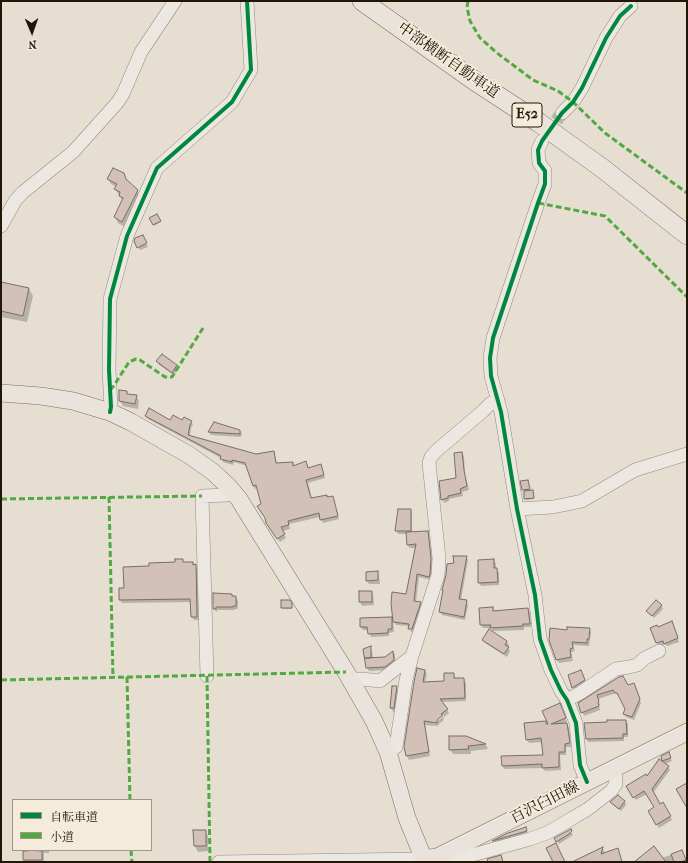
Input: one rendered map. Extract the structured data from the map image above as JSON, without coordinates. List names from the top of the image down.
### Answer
{
  "streets": {
    "highway": ["中部横断自動車道", "E52"],
    "main road": ["百沢臼田線"]
  },
  "legend": ["自転車道", "小道"],
  "north": "bottom"
}
